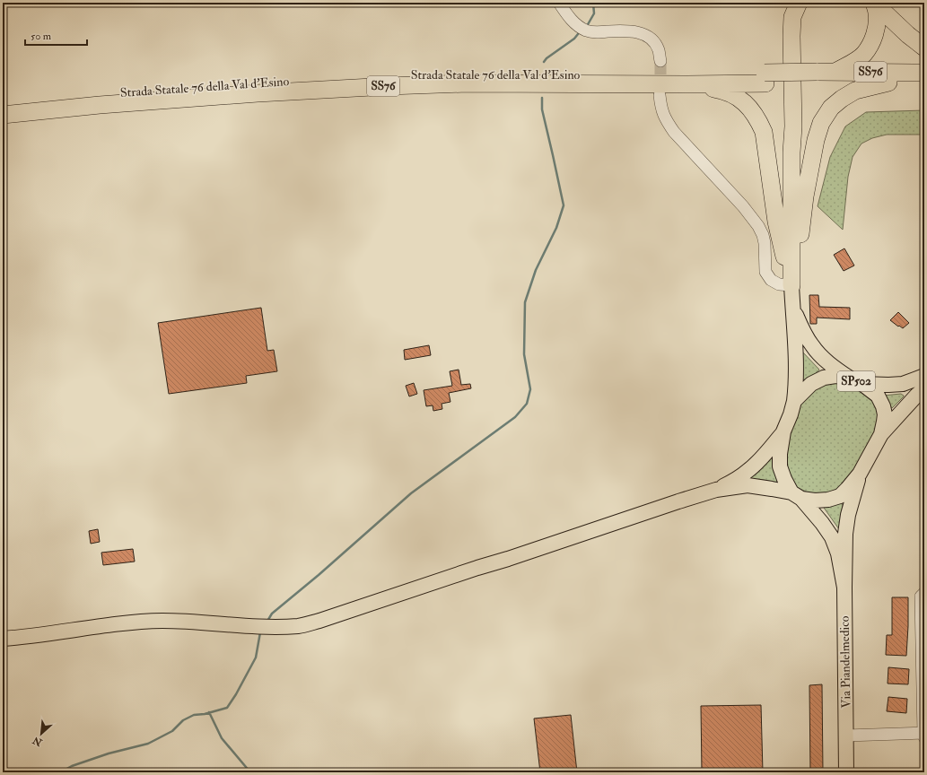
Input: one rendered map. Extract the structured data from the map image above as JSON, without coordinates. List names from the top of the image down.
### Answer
{
  "streets": {
    "highway": ["SS76", "Strada Statale 76 della Val d'Esino"],
    "main road": ["SP502", "Via Piandelmedico"]
  },
  "crossings": [
    ["SP502", "Via Piandelmedico"]
  ],
  "scale_bar": "50 m",
  "north": "bottom left"
}
